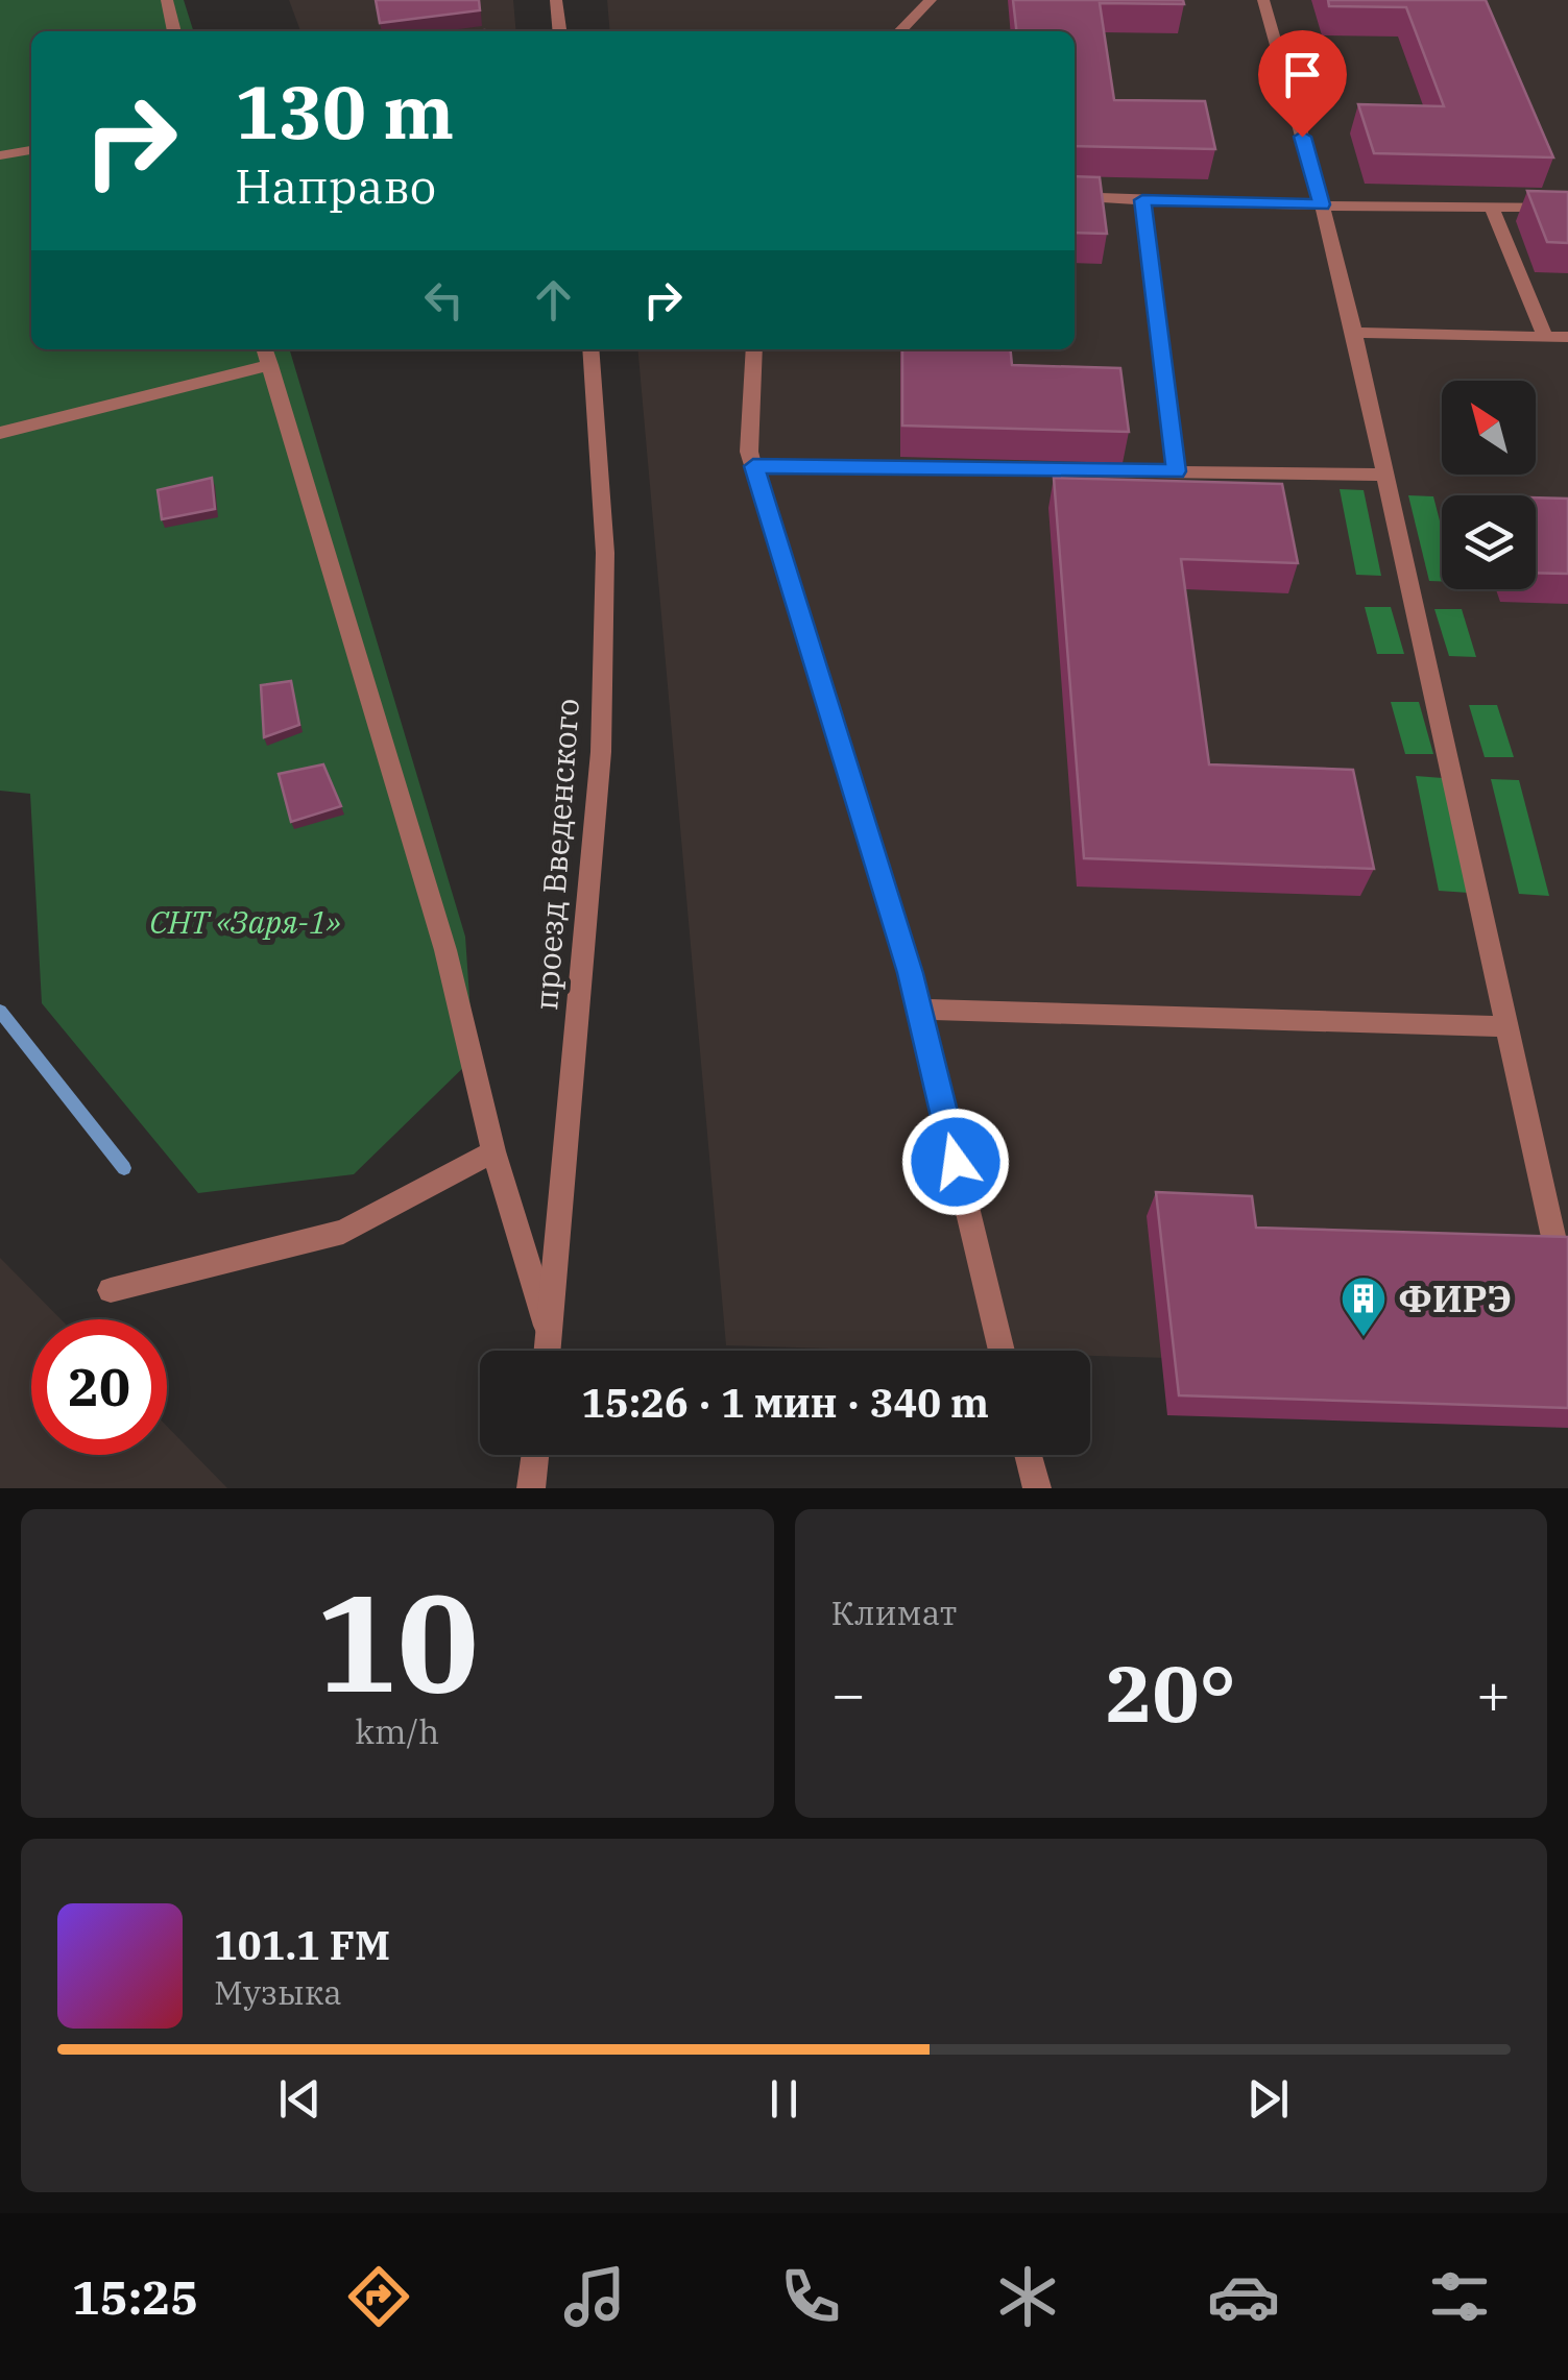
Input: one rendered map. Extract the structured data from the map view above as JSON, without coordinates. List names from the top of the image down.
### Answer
{
  "streets": {
    "street": ["проезд Введенского"]
  },
  "parks": ["СНТ «Заря-1»"],
  "places": {
    "building": ["ФИРЭ"]
  },
  "north": "top left",
  "page": {
    "turn": ["130 m", "Направо"],
    "limit": "20",
    "trip": "15:26 · 1 мин · 340 m",
    "tile": [
      ["10", "km/h"],
      "Климат"
    ],
    "heat": ["−", "20°", "+"],
    "song": ["101.1 FM", "Музыка"],
    "tabs": "15:25"
  }
}
